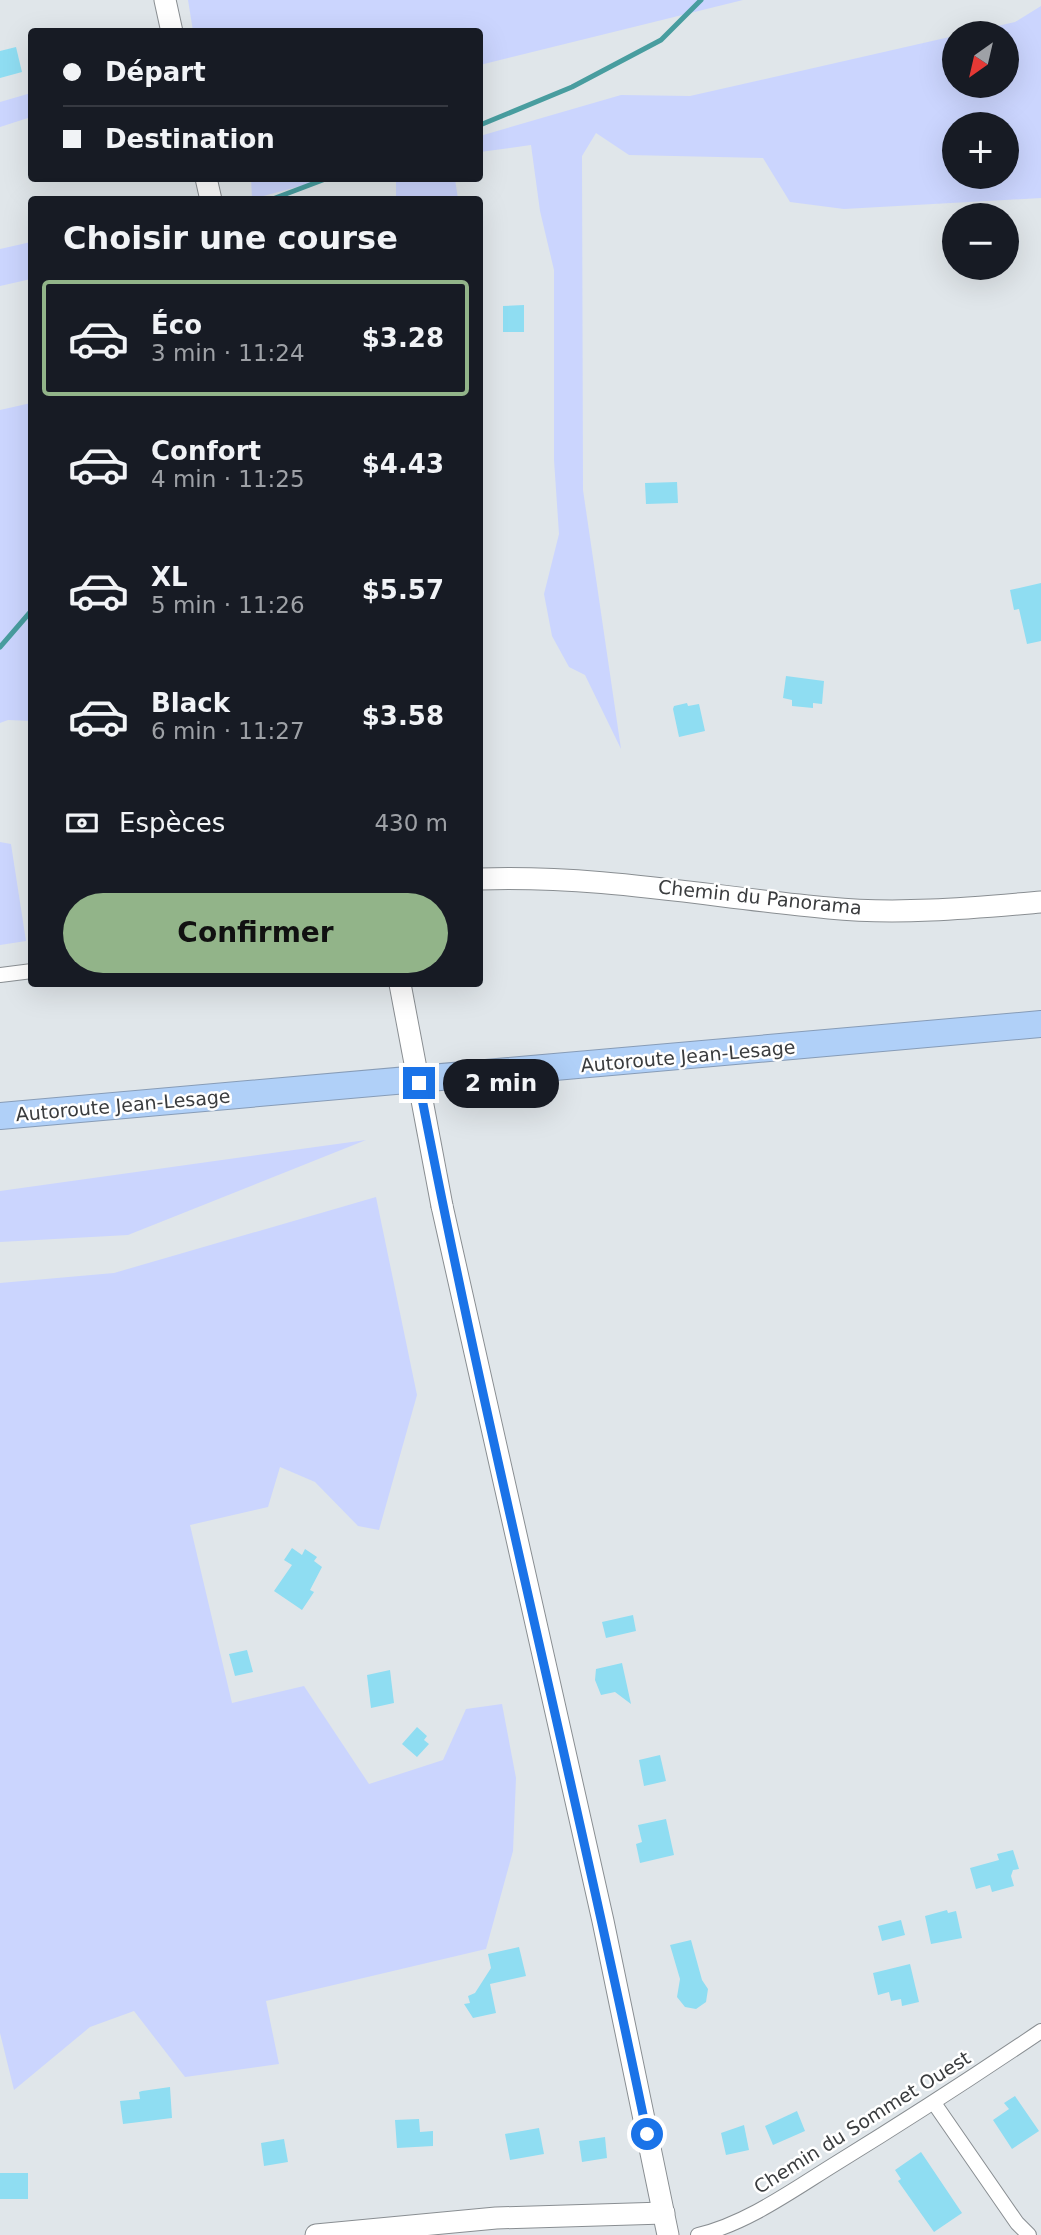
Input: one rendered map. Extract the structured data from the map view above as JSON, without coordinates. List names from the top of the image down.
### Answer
{
  "streets": {
    "highway": ["Autoroute Jean-Lesage"],
    "street": ["Chemin du Panorama", "Chemin du Sommet Ouest"]
  },
  "north": "bottom left",
  "page": {
    "map_buttons": ["+", "−"],
    "banner": ["Départ", "Destination"],
    "heading": "Choisir une course",
    "list": [
      {
        "name": "Éco",
        "note": "3 min · 11:24",
        "value": "$3.28"
      },
      {
        "name": "Confort",
        "note": "4 min · 11:25",
        "value": "$4.43"
      },
      {
        "name": "XL",
        "note": "5 min · 11:26",
        "value": "$5.57"
      },
      {
        "name": "Black",
        "note": "6 min · 11:27",
        "value": "$3.58"
      }
    ],
    "pay": ["Espèces", "430 m"],
    "buttons": "Confirmer",
    "bubble": "2 min"
  }
}
